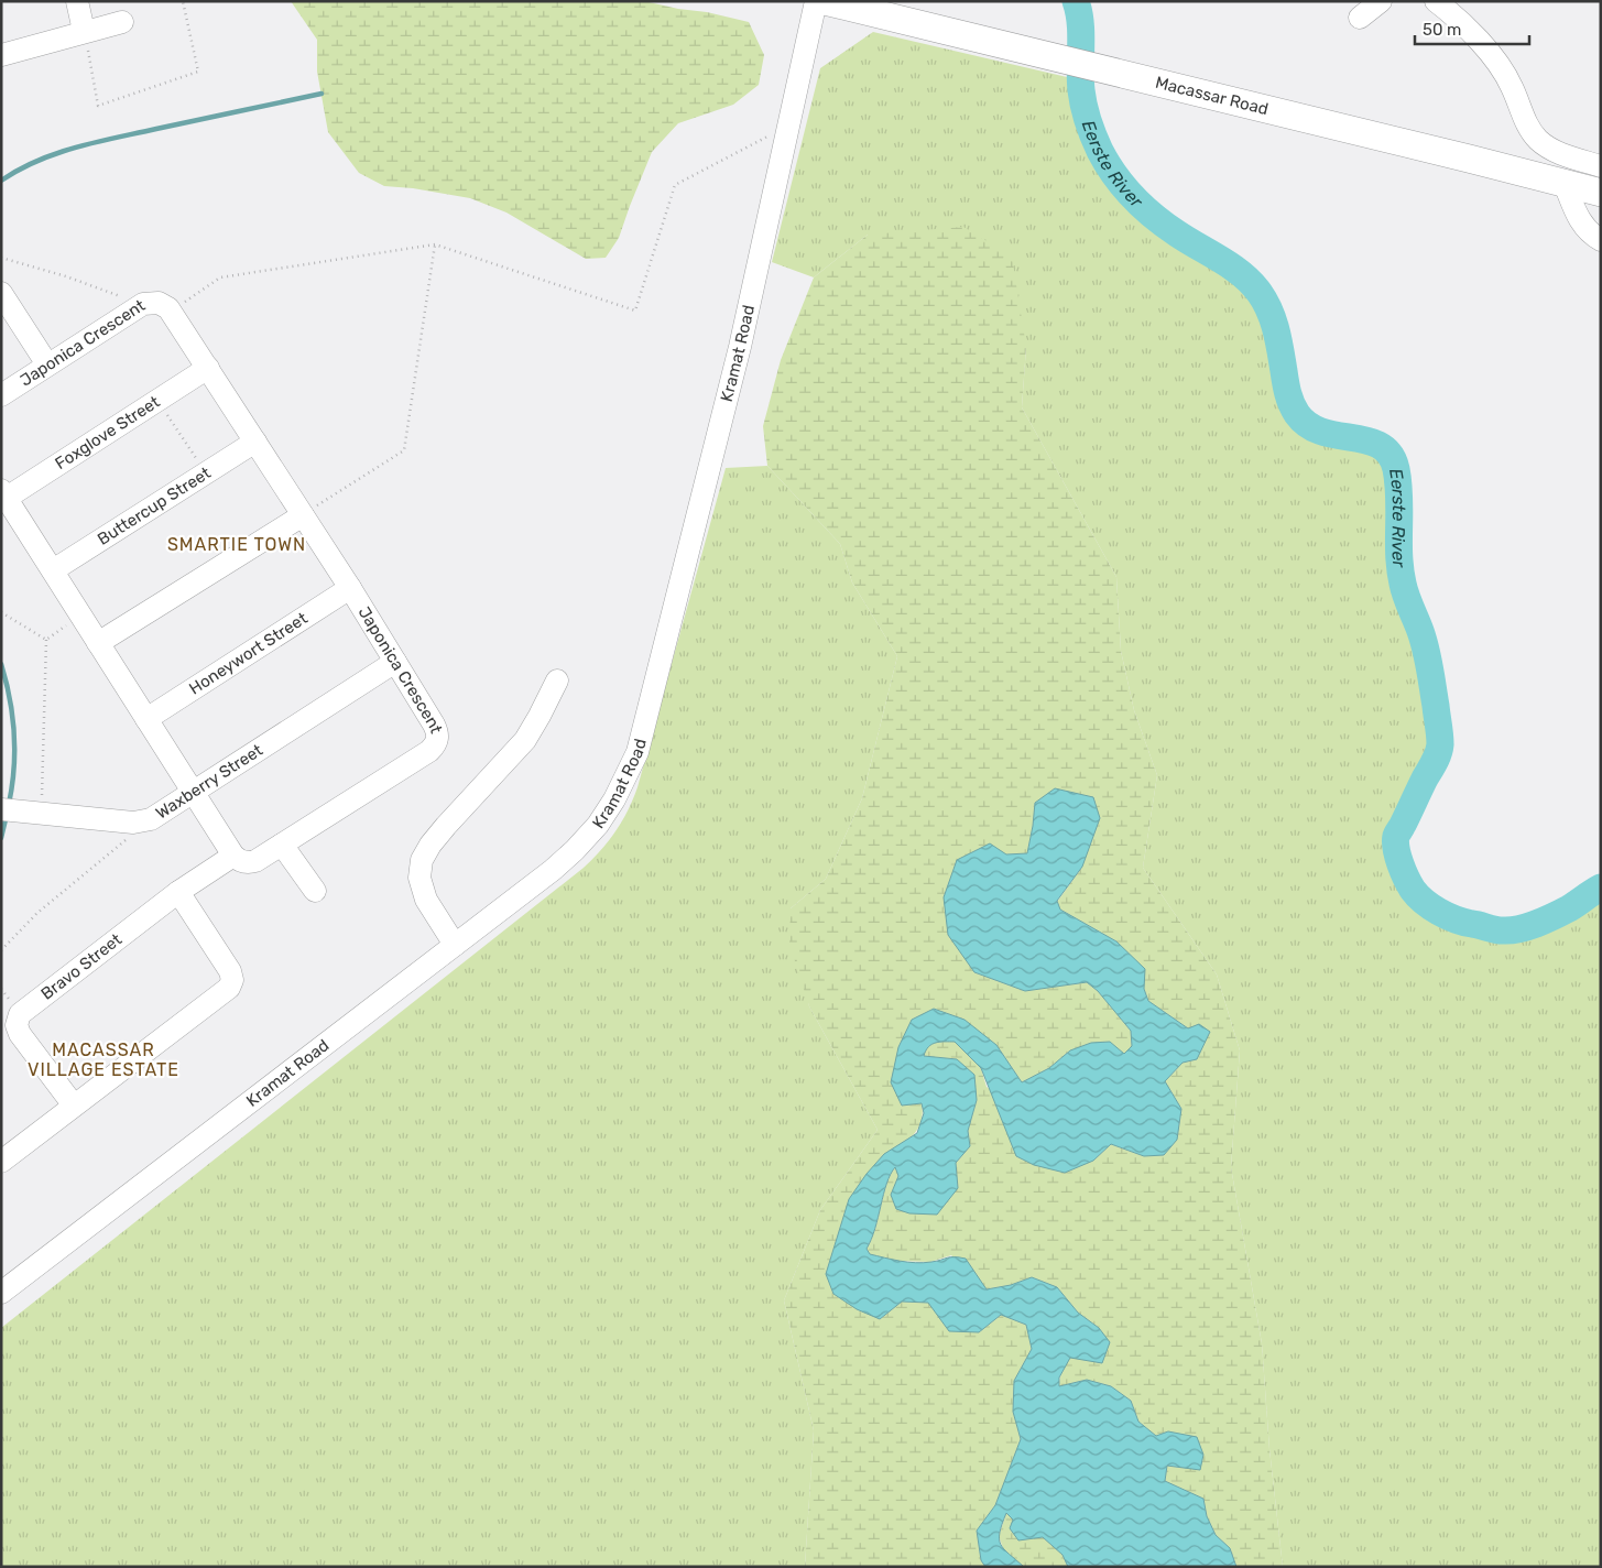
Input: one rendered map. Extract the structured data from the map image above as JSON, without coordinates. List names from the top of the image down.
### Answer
{
  "streets": {
    "main road": ["Macassar Road"],
    "street": [
      "Japonica Crescent",
      "Kramat Road",
      "Foxglove Street",
      "Buttercup Street",
      "Honeywort Street",
      "Waxberry Street",
      "Bravo Street"
    ]
  },
  "crossings": [
    ["Japonica Crescent", "Foxglove Street"],
    ["Japonica Crescent", "Buttercup Street"],
    ["Japonica Crescent", "Honeywort Street"],
    ["Japonica Crescent", "Waxberry Street"],
    ["Japonica Crescent", "Bravo Street"]
  ],
  "districts": ["SMARTIE TOWN", "MACASSAR VILLAGE ESTATE"],
  "water": ["Eerste River"],
  "scale_bar": "50 m"
}
